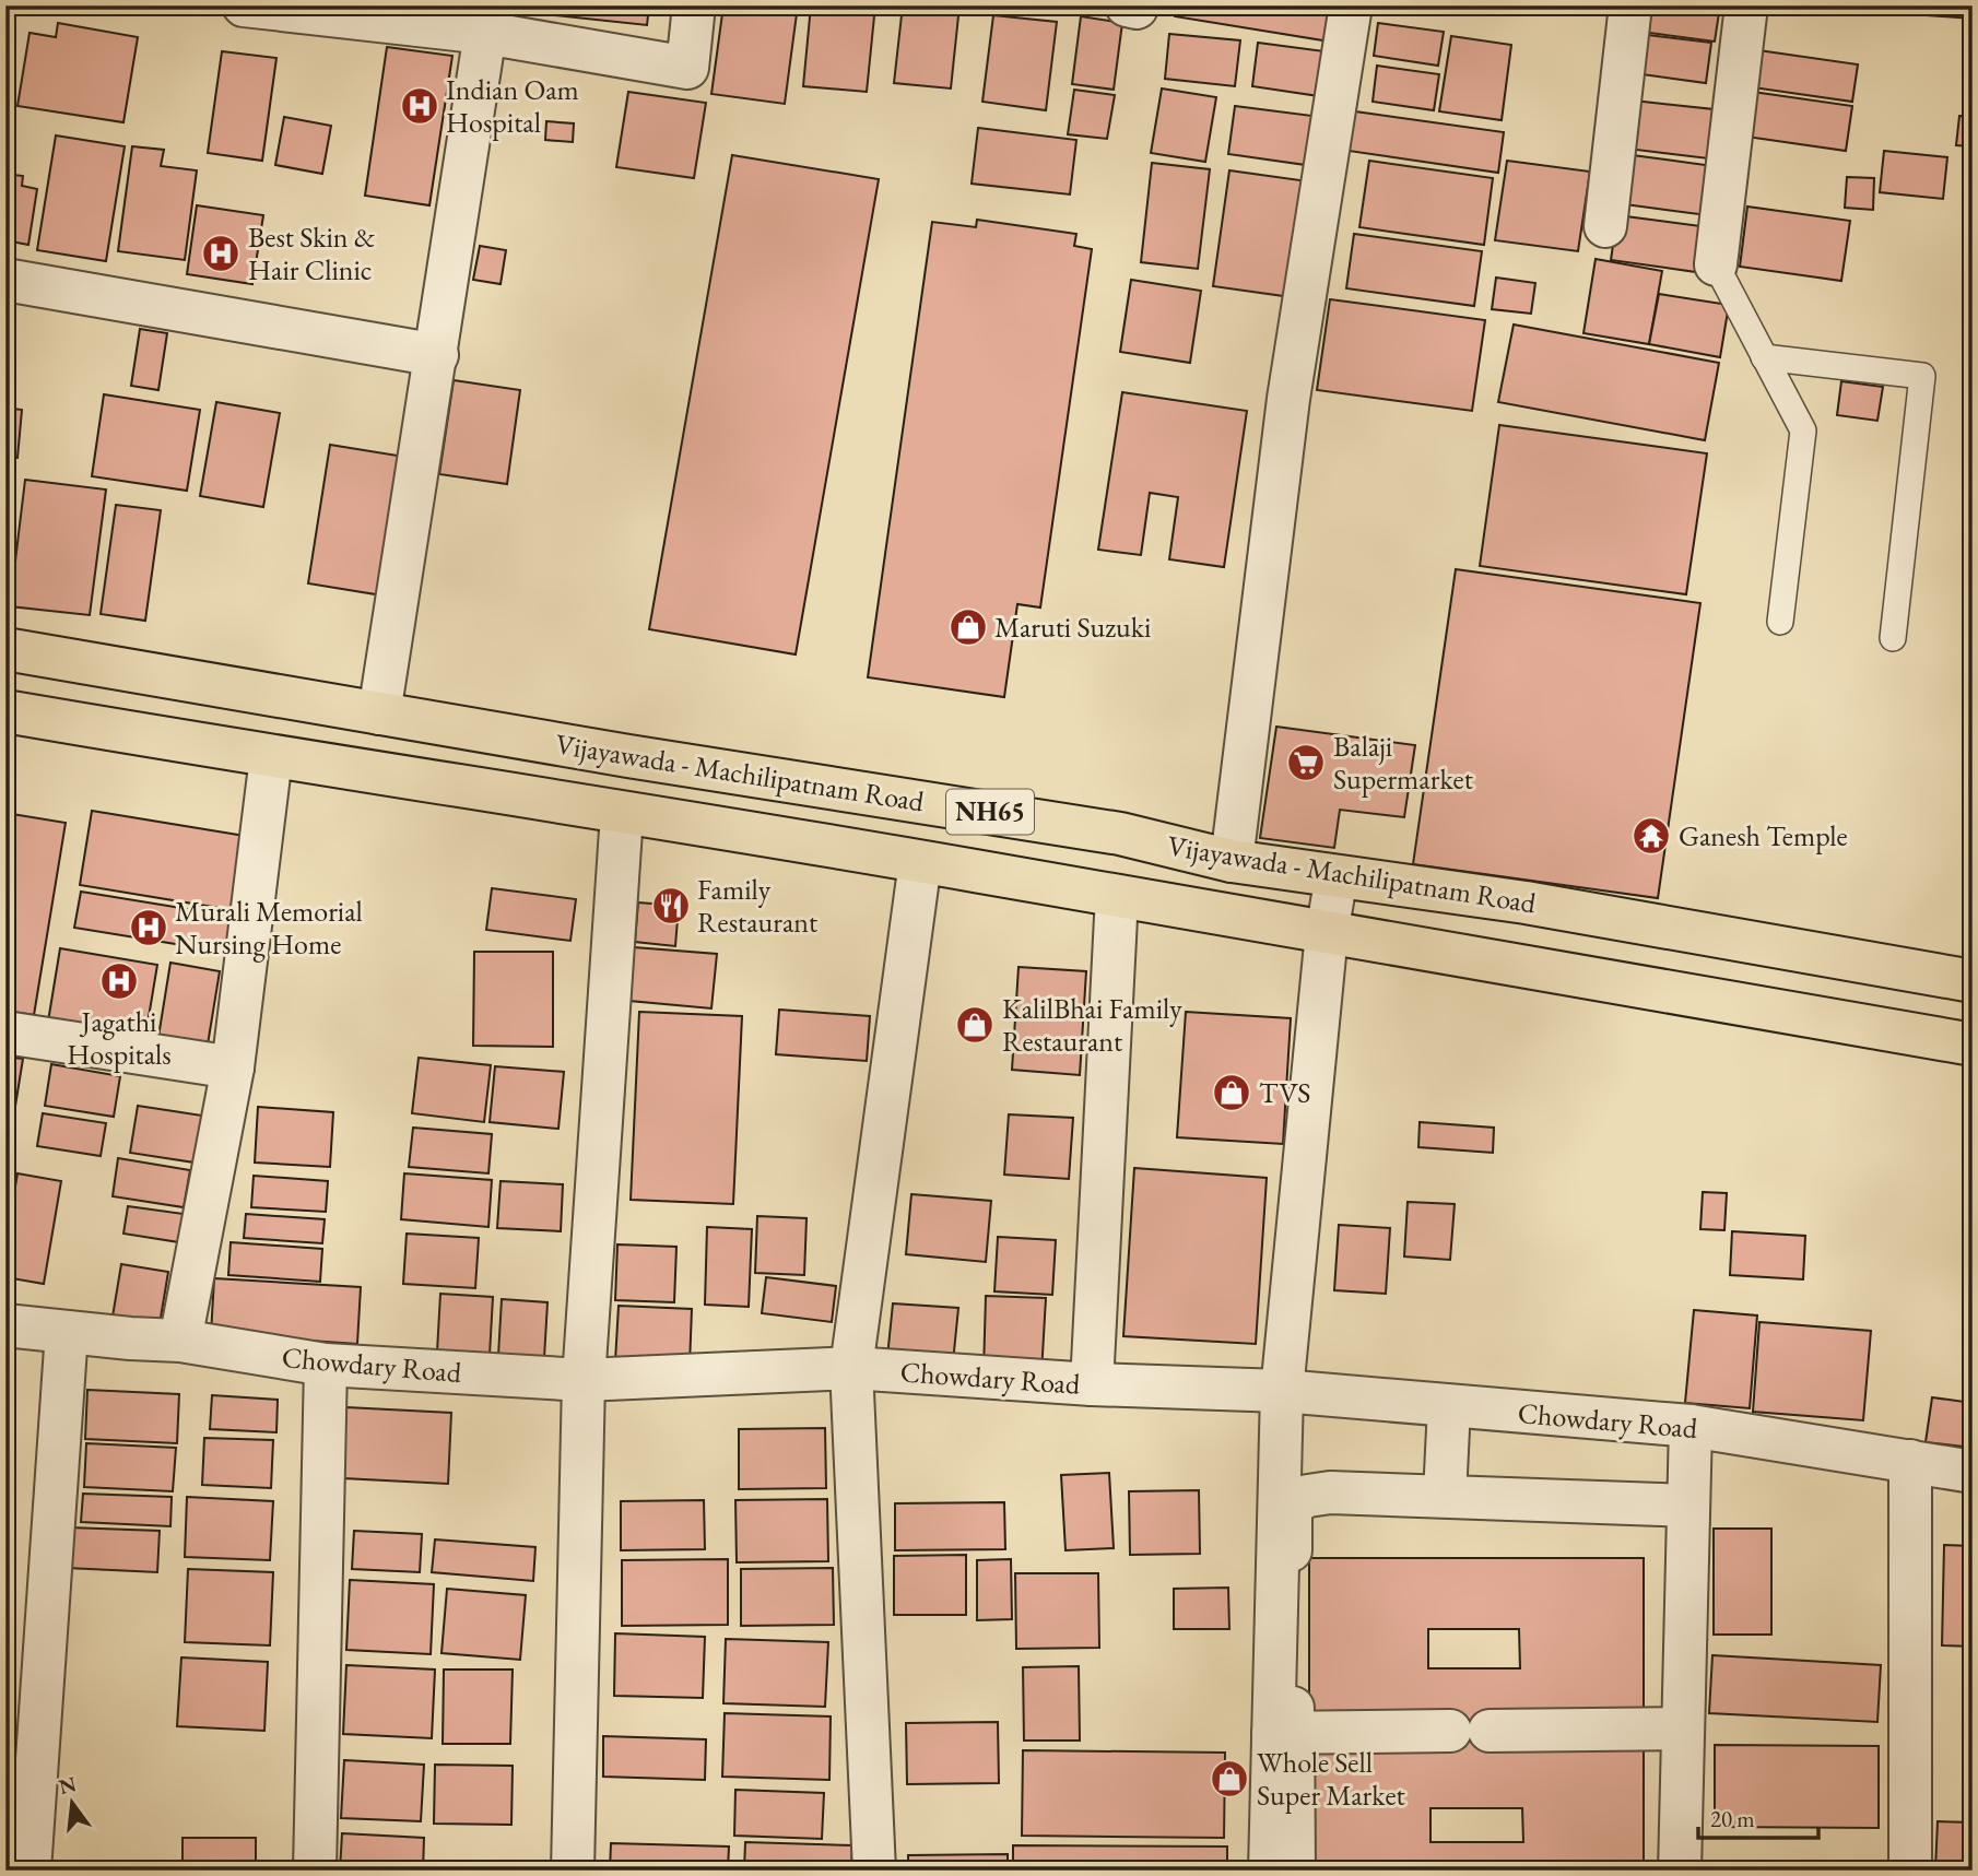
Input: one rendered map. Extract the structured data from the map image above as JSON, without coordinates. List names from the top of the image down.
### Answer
{
  "streets": {
    "highway": ["Vijayawada - Machilipatnam Road", "NH65"],
    "street": ["Chowdary Road"]
  },
  "places": {
    "hospital": [
      "Indian Oam Hospital",
      "Best Skin & Hair Clinic",
      "Murali Memorial Nursing Home",
      "Jagathi Hospitals"
    ],
    "shop": [
      "Maruti Suzuki",
      "KalilBhai Family Restaurant",
      "TVS",
      "Whole Sell Super Market"
    ],
    "supermarket": ["Balaji Supermarket"],
    "temple": ["Ganesh Temple"],
    "restaurant": ["Family Restaurant"]
  },
  "scale_bar": "20 m",
  "north": "top"
}
